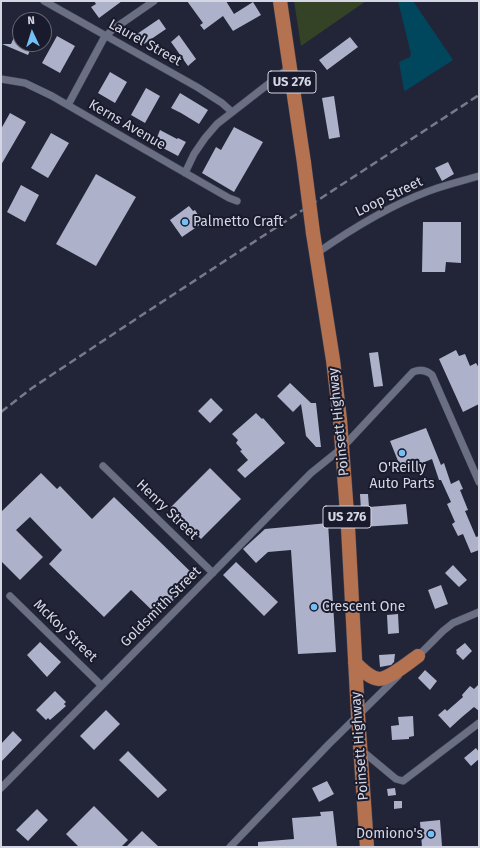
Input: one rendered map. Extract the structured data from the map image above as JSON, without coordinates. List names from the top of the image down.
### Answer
{
  "streets": {
    "highway": ["US 276", "Poinsett Highway"],
    "street": [
      "Laurel Street",
      "Kerns Avenue",
      "Loop Street",
      "Henry Street",
      "Goldsmith Street",
      "McKoy Street"
    ]
  },
  "crossings": [
    ["Loop Street", "Poinsett Highway"],
    ["Poinsett Highway", "Goldsmith Street"],
    ["Henry Street", "Goldsmith Street"],
    ["Goldsmith Street", "McKoy Street"]
  ],
  "places": [
    "Palmetto Craft",
    "O'Reilly Auto Parts",
    "Crescent One",
    "Domiono's"
  ],
  "north": "top"
}
